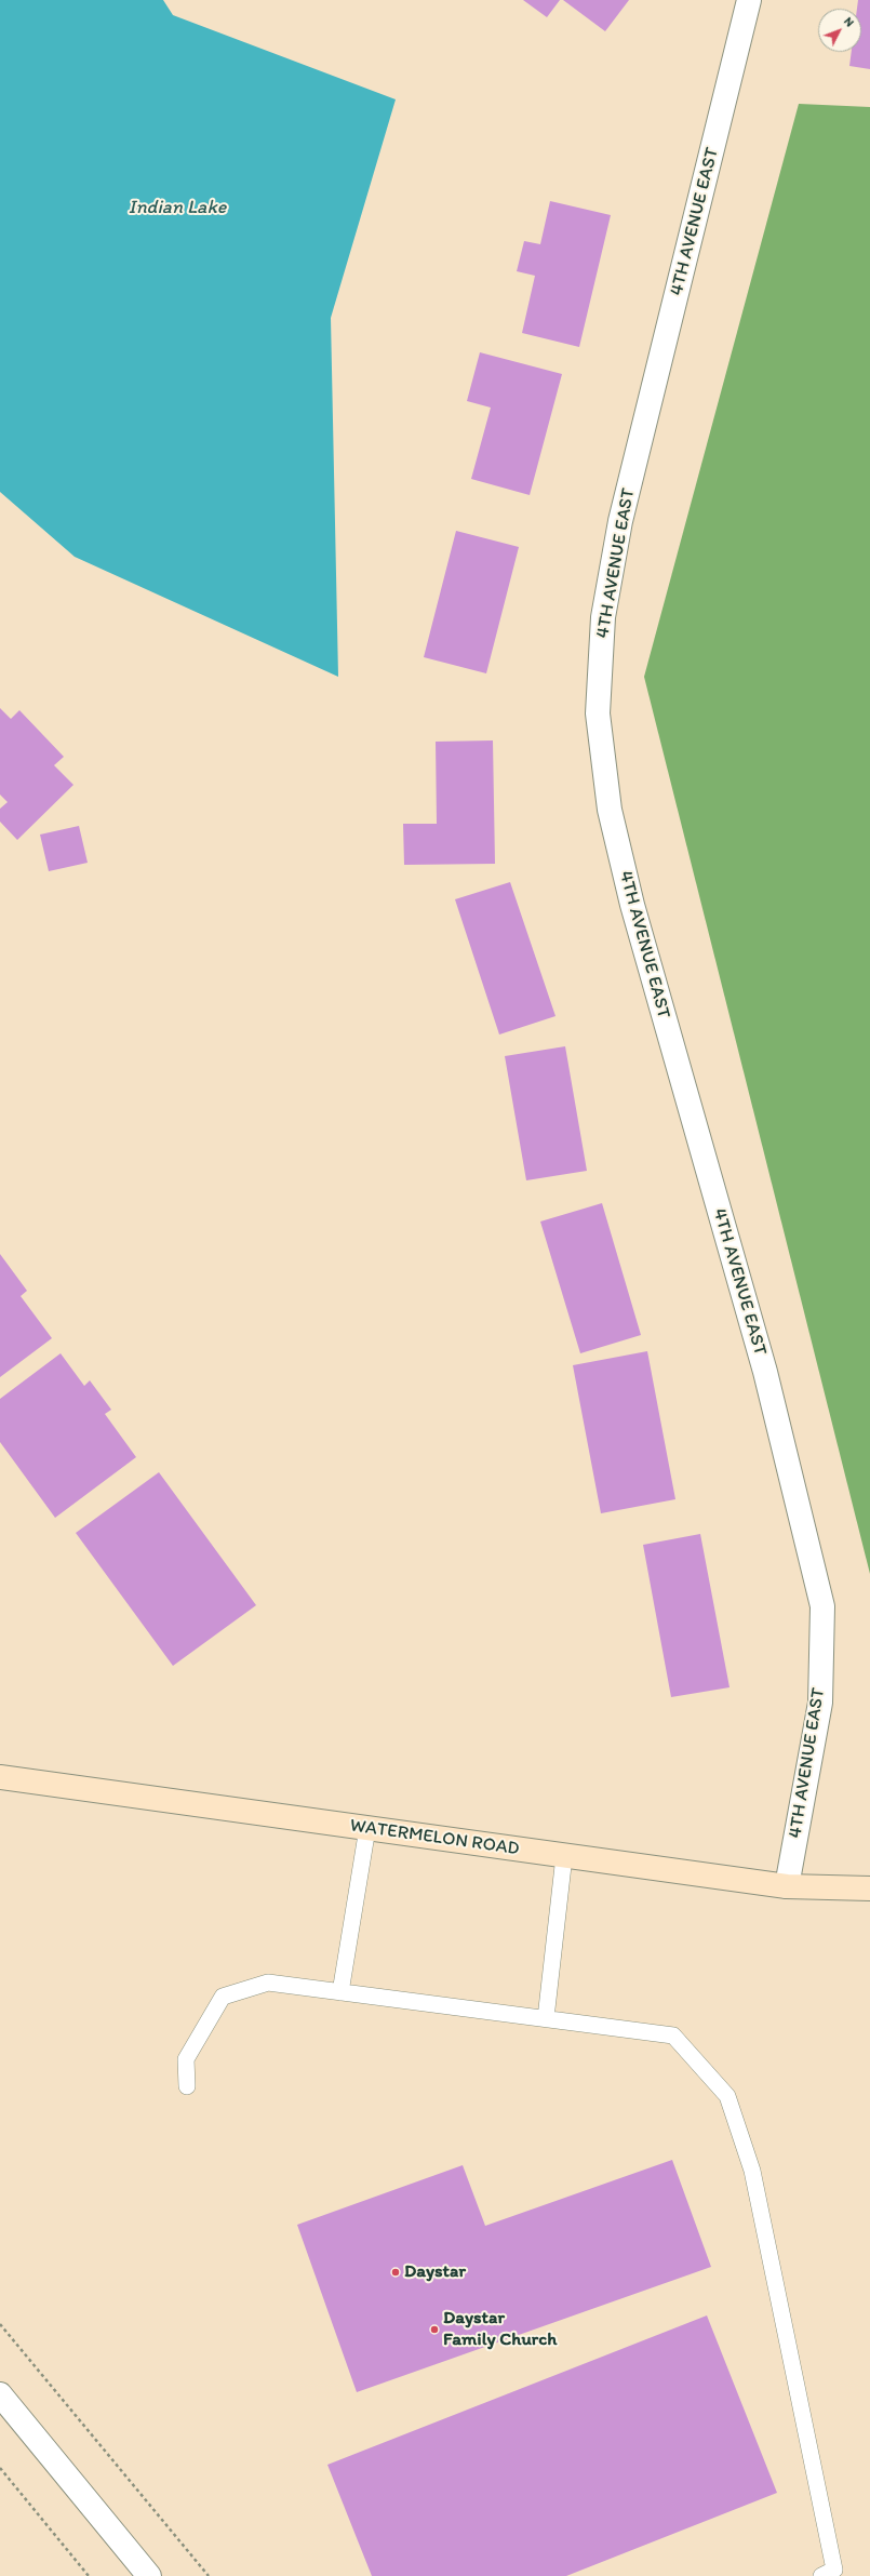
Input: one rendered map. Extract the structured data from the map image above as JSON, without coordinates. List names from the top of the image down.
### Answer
{
  "streets": {
    "main road": ["WATERMELON ROAD"],
    "street": ["4TH AVENUE EAST"]
  },
  "crossings": [
    ["4TH AVENUE EAST", "WATERMELON ROAD"]
  ],
  "water": ["Indian Lake"],
  "places": ["Daystar", "Daystar Family Church"],
  "north": "top right"
}
